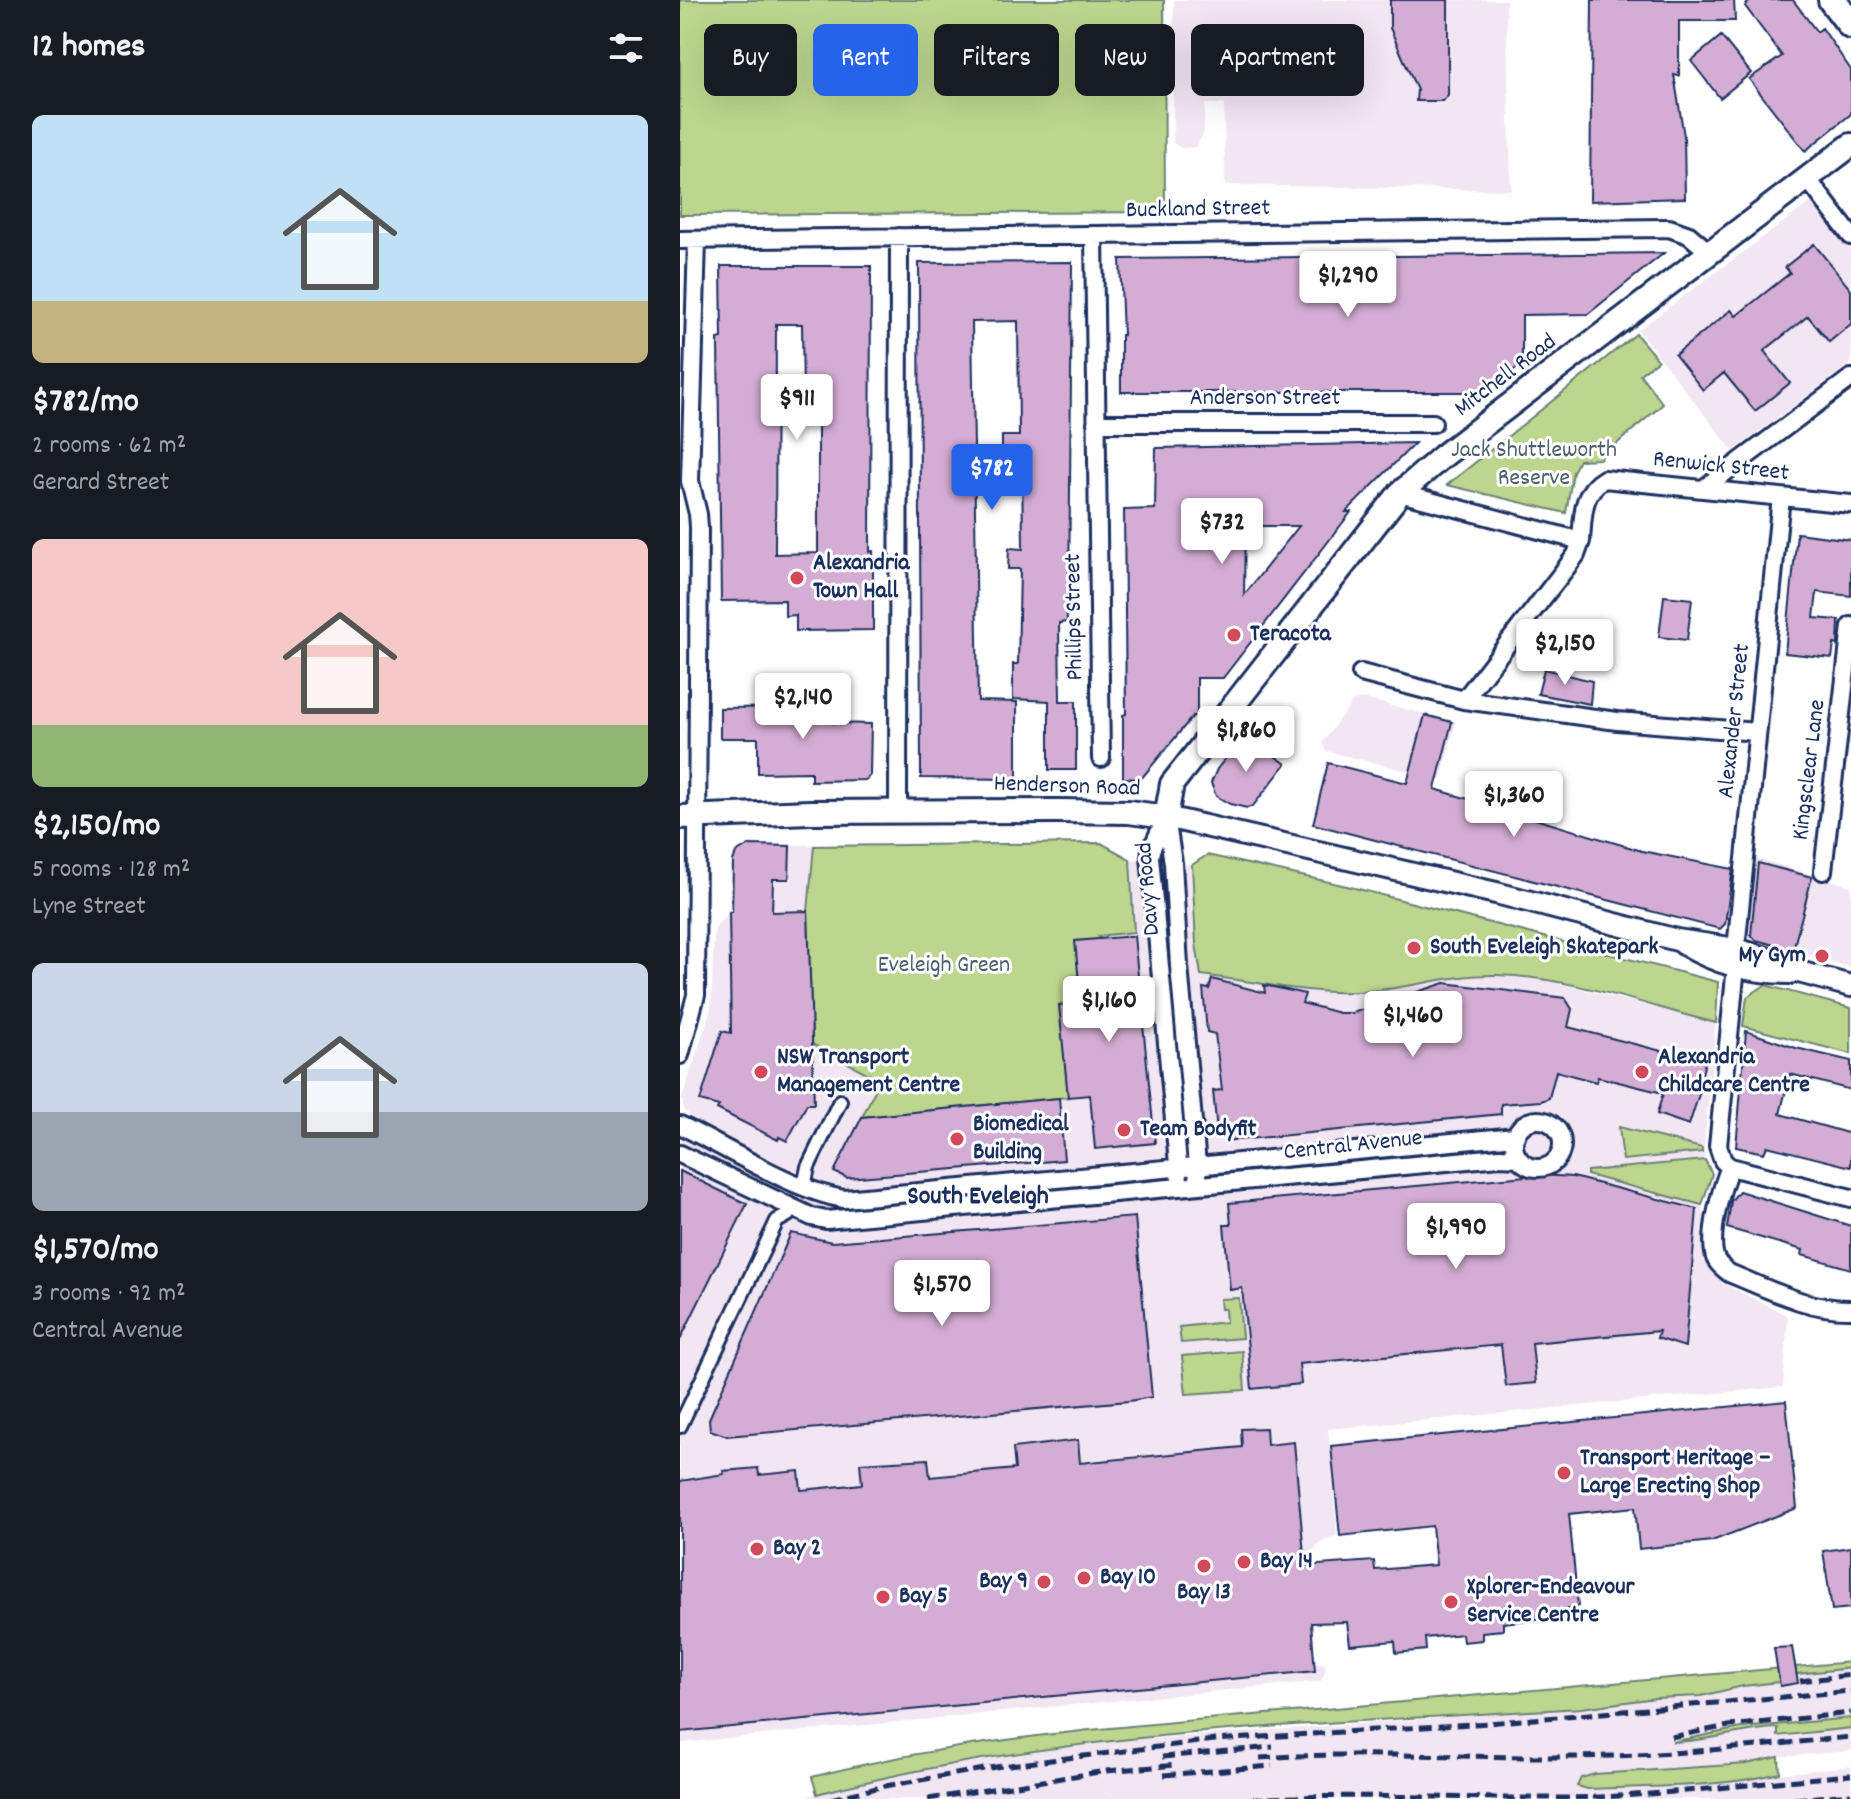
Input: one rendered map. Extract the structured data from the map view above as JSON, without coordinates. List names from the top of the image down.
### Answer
{
  "streets": {
    "main road": ["Mitchell Road", "Henderson Road"],
    "street": [
      "Buckland Street",
      "Anderson Street",
      "Renwick Street",
      "Phillips Street",
      "Alexander Street",
      "Kingsclear Lane",
      "Davy Road",
      "Central Avenue"
    ]
  },
  "crossings": [
    ["Buckland Street", "Mitchell Road"],
    ["Buckland Street", "Phillips Street"],
    ["Mitchell Road", "Henderson Road"],
    ["Mitchell Road", "Davy Road"],
    ["Anderson Street", "Phillips Street"],
    ["Renwick Street", "Alexander Street"],
    ["Alexander Street", "Henderson Road"],
    ["Henderson Road", "Davy Road"],
    ["Davy Road", "Central Avenue"]
  ],
  "districts": ["South Eveleigh"],
  "parks": ["Jack Shuttleworth Reserve", "Eveleigh Green"],
  "places": [
    "Alexandria Town Hall",
    "Teracota",
    "South Eveleigh Skatepark",
    "My Gym",
    "NSW Transport Management Centre",
    "Alexandria Childcare Centre",
    "Team Bodyfit",
    "Biomedical Building",
    "Transport Heritage – Large Erecting Shop",
    "Bay 2",
    "Bay 14",
    "Bay 13",
    "Bay 10",
    "Bay 9",
    "Bay 5",
    "Xplorer-Endeavour Service Centre"
  ],
  "page": {
    "heading": "12 homes",
    "chip": [
      "Buy",
      "Rent",
      "Filters",
      "New",
      "Apartment"
    ],
    "list": [
      {
        "name": "$782/mo",
        "note": "2 rooms · 62 m² · Gerard Street"
      },
      {
        "name": "$2,150/mo",
        "note": "5 rooms · 128 m² · Lyne Street"
      },
      {
        "name": "$1,570/mo",
        "note": "3 rooms · 92 m² · Central Avenue"
      }
    ],
    "price": [
      "$1,290",
      "$911",
      "$782",
      "$732",
      "$2,150",
      "$2,140",
      "$1,860",
      "$1,360",
      "$1,160",
      "$1,460",
      "$1,990",
      "$1,570"
    ]
  }
}
